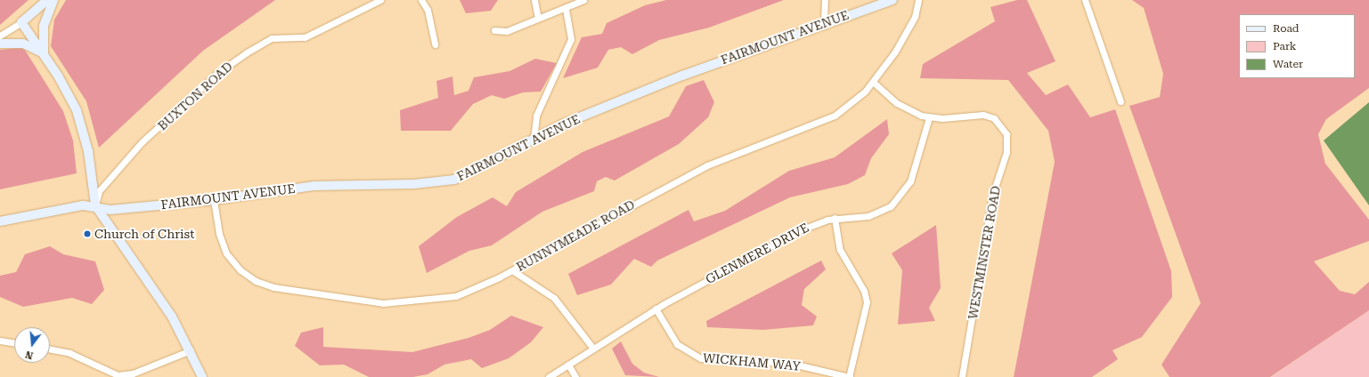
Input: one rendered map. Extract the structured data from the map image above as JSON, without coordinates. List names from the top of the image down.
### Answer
{
  "streets": {
    "main road": ["FAIRMOUNT AVENUE"],
    "street": [
      "BUXTON ROAD",
      "RUNNYMEADE ROAD",
      "WESTMINSTER ROAD",
      "GLENMERE DRIVE",
      "WICKHAM WAY"
    ]
  },
  "crossings": [
    ["FAIRMOUNT AVENUE", "BUXTON ROAD"],
    ["FAIRMOUNT AVENUE", "RUNNYMEADE ROAD"],
    ["RUNNYMEADE ROAD", "WESTMINSTER ROAD"],
    ["WESTMINSTER ROAD", "GLENMERE DRIVE"],
    ["GLENMERE DRIVE", "WICKHAM WAY"]
  ],
  "places": ["Church of Christ"],
  "legend": ["Road", "Park", "Water"],
  "north": "bottom"
}
